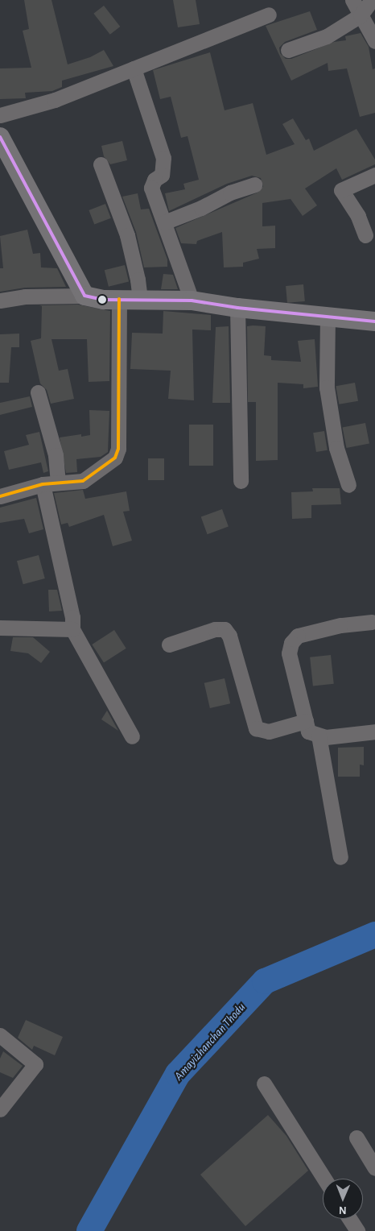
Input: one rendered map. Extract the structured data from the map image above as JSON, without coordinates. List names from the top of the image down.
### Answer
{
  "water": ["Amayizhanchan Thodu"],
  "north": "bottom"
}
